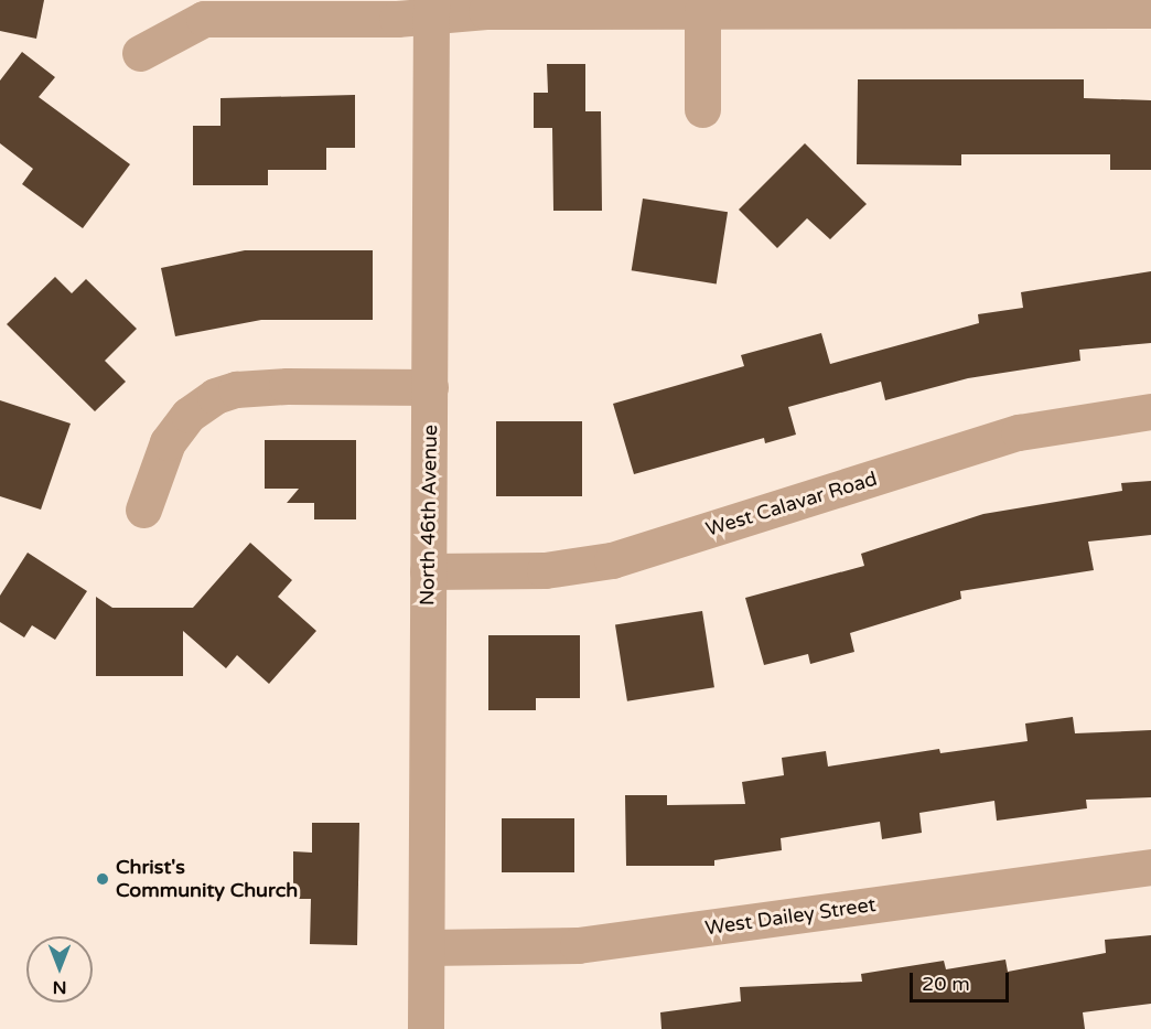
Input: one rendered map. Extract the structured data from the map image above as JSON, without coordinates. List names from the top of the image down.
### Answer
{
  "streets": {
    "street": ["West Calavar Road", "North 46th Avenue", "West Dailey Street"]
  },
  "crossings": [
    ["West Calavar Road", "North 46th Avenue"],
    ["North 46th Avenue", "West Dailey Street"]
  ],
  "places": ["Christ's Community Church"],
  "scale_bar": "20 m",
  "north": "bottom"
}
